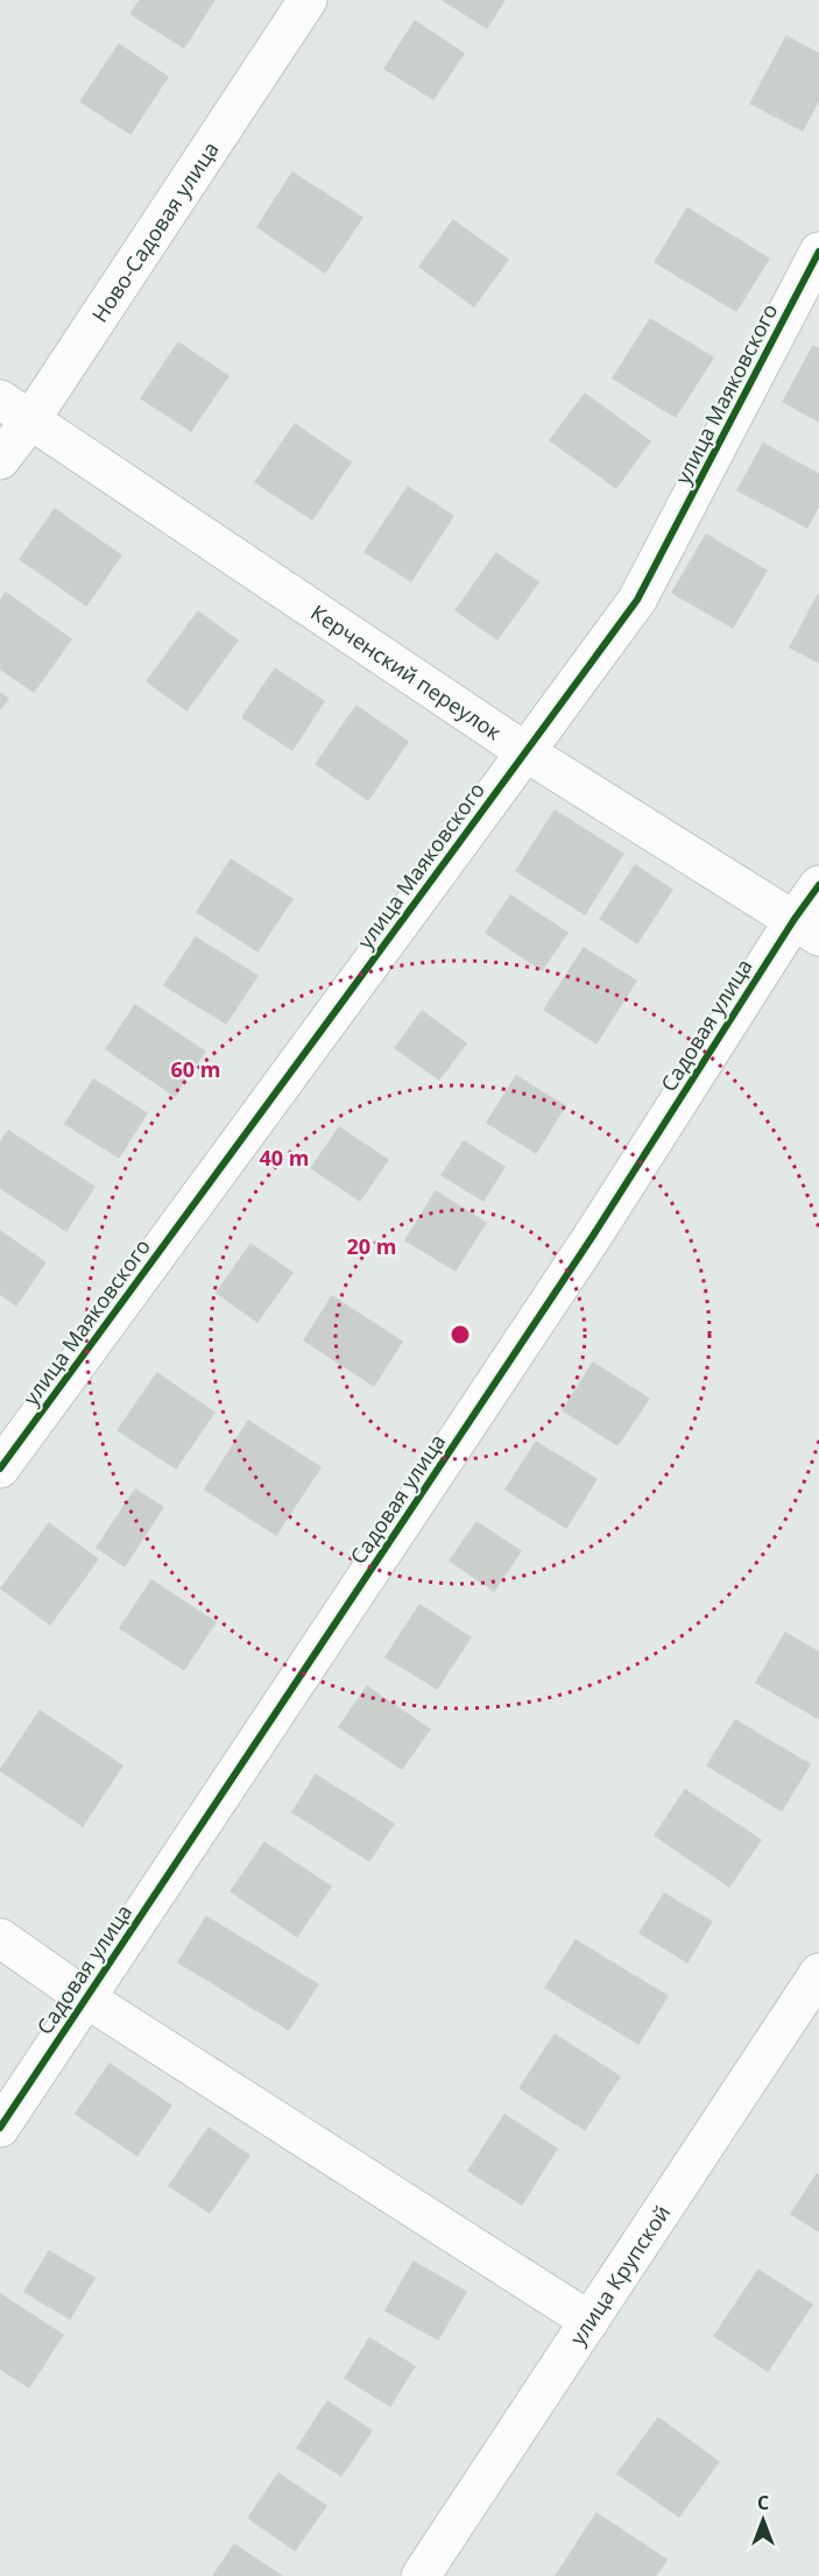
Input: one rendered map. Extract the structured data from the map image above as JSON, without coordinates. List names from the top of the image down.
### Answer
{
  "streets": {
    "street": [
      "Ново-Садовая улица",
      "улица Маяковского",
      "Керченский переулок",
      "Садовая улица",
      "улица Крупской"
    ]
  },
  "crossings": [
    ["Ново-Садовая улица", "Керченский переулок"],
    ["улица Маяковского", "Керченский переулок"],
    ["Керченский переулок", "Садовая улица"]
  ],
  "north": "top",
  "rings": ["60 m", "40 m", "20 m"]
}
